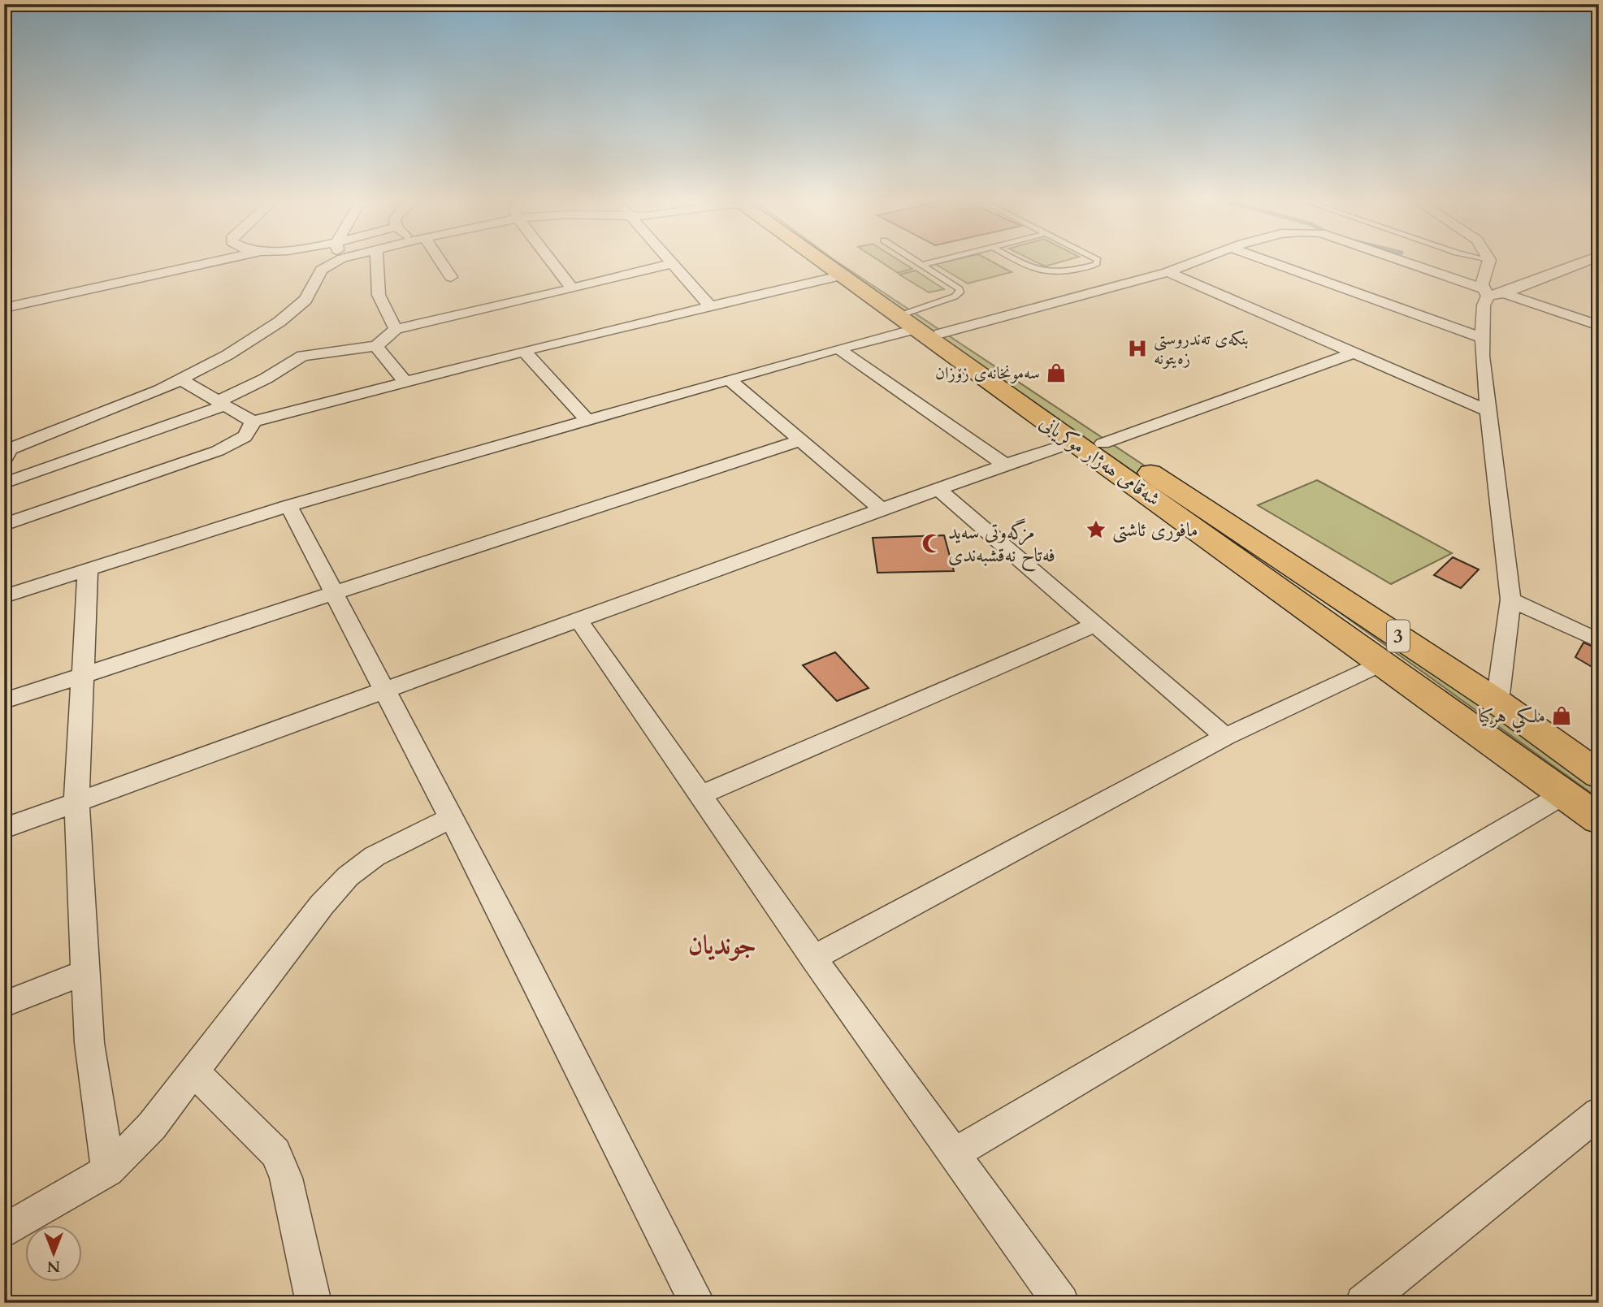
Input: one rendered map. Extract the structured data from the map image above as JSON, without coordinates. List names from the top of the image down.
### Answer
{
  "streets": {
    "highway": ["شەقامی ھەژار موکریانی", "3"]
  },
  "districts": ["جوندیان"],
  "places": {
    "hospital": ["بنکەی تەندروستی زەیتونە"],
    "shop": ["سەمونخانەی زۆزان", "ملكي هركيا"],
    "place": ["مافوری ئاشتی"],
    "mosque": ["مزگەوتی سەید فەتاح نەقشبەندی"]
  },
  "north": "bottom"
}
